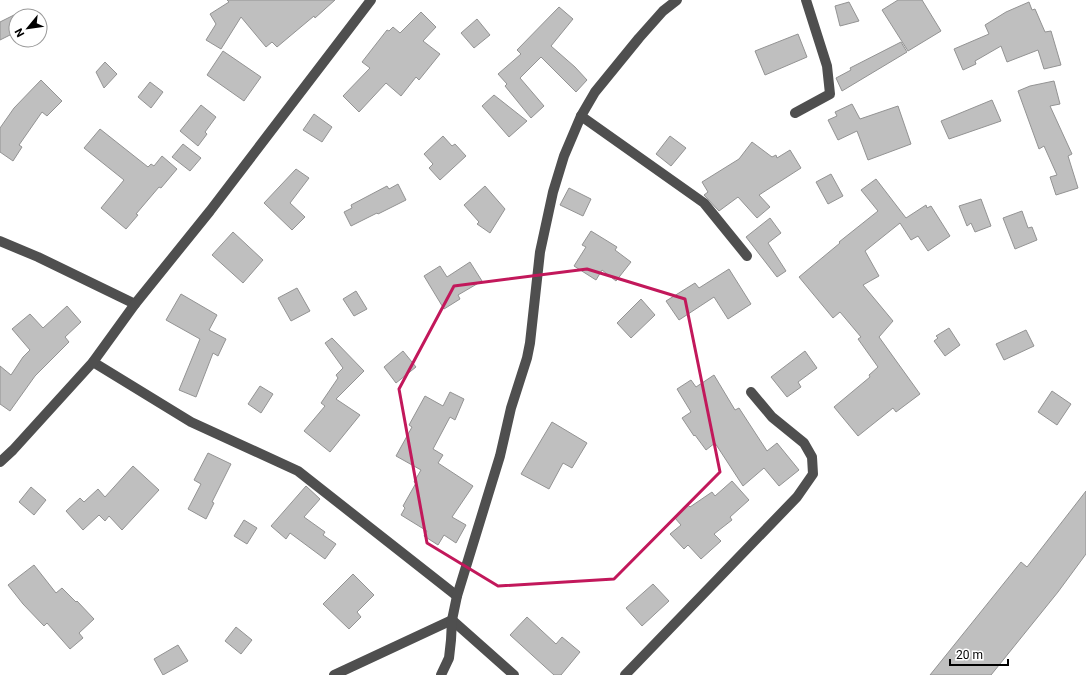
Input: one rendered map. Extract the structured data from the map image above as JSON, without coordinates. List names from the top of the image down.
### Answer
{
  "scale_bar": "20 m",
  "north": "bottom left"
}
